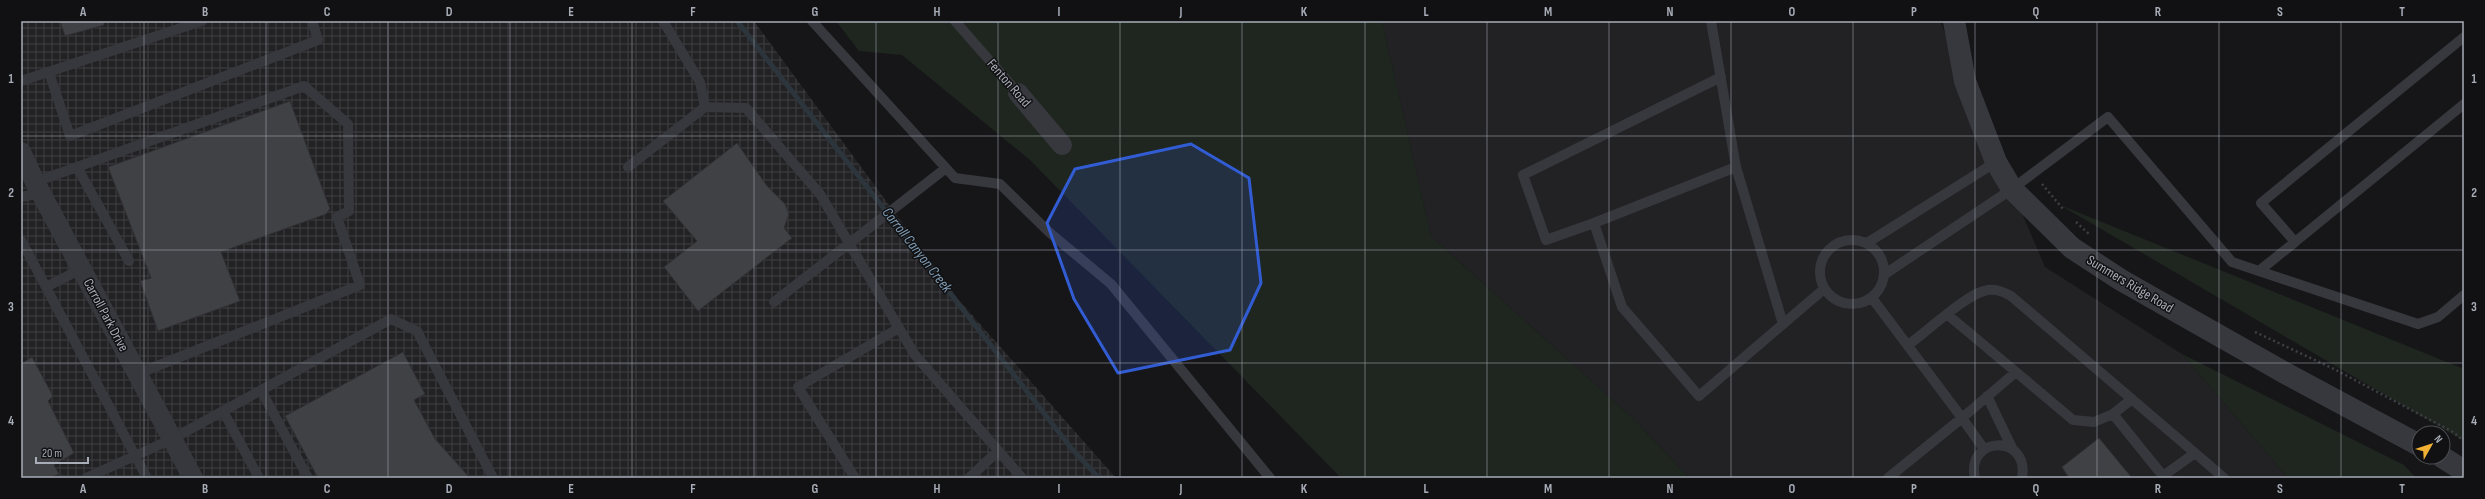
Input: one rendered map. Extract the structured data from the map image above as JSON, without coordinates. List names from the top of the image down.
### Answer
{
  "streets": {
    "street": ["Fenton Road", "Summers Ridge Road", "Carroll Park Drive"]
  },
  "water": ["Carroll Canyon Creek"],
  "scale_bar": "20 m",
  "north": "top right",
  "grid": {
    "columns": [
      "A",
      "B",
      "C",
      "D",
      "E",
      "F",
      "G",
      "H",
      "I",
      "J",
      "K",
      "L",
      "M",
      "N",
      "O",
      "P",
      "Q",
      "R",
      "S",
      "T"
    ],
    "rows": [
      "1",
      "2",
      "3",
      "4"
    ]
  }
}
